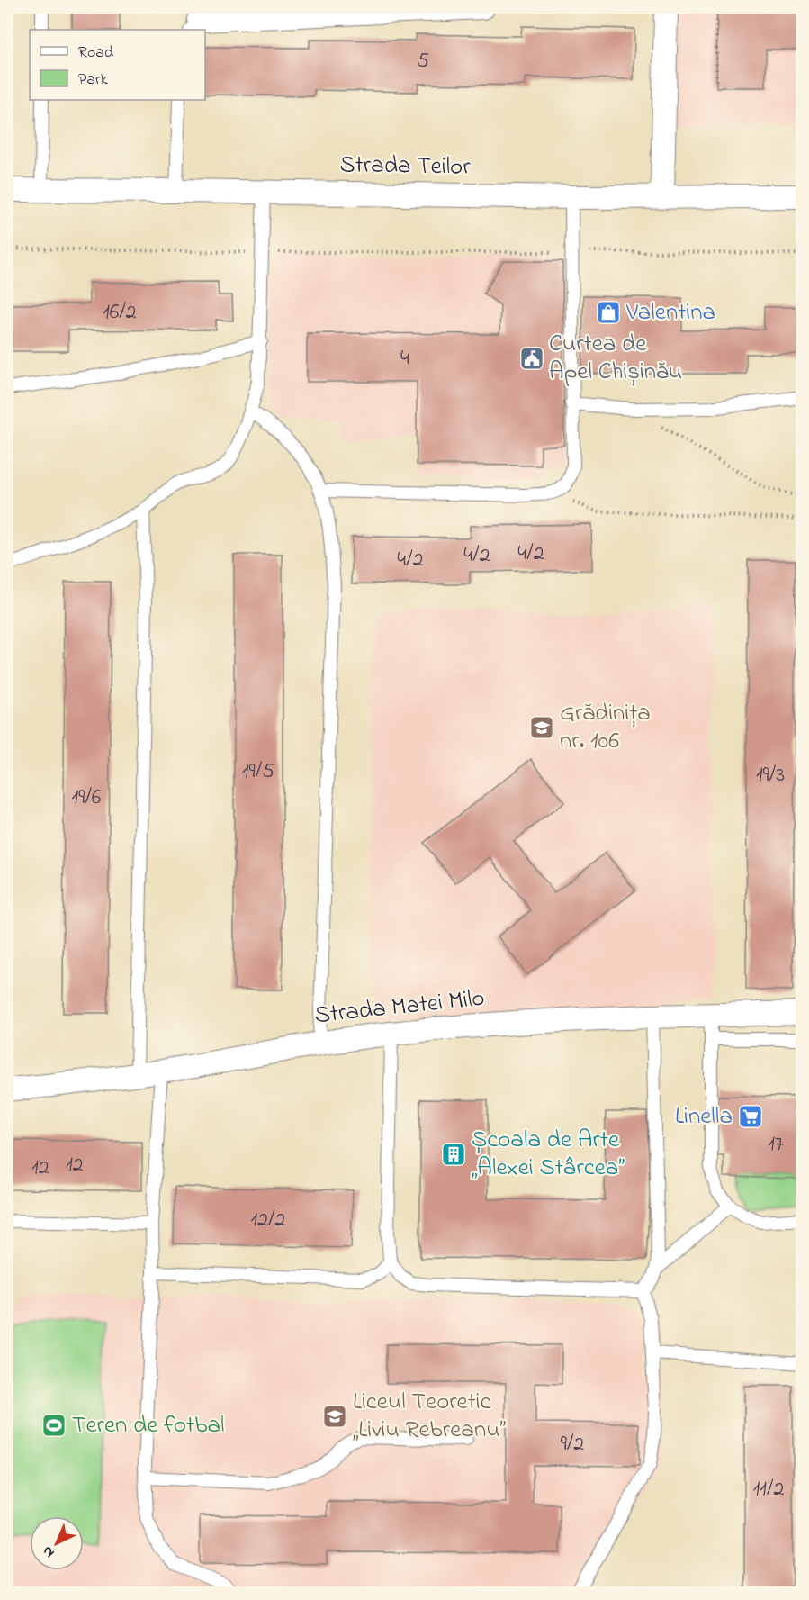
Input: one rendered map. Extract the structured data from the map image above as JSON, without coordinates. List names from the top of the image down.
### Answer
{
  "streets": {
    "street": ["Strada Teilor", "Strada Matei Milo"]
  },
  "places": {
    "shop": ["Valentina"],
    "public building": ["Curtea de Apel Chișinău"],
    "school or university": ["Grădinița nr. 106", "Liceul Teoretic „Liviu Rebreanu”"],
    "supermarket": ["Linella"],
    "building": ["Școala de Arte „Alexei Stârcea”"],
    "sports": ["Teren de fotbal"]
  },
  "house_numbers": [
    "5",
    "16/2",
    "4",
    "4/2",
    "4/2",
    "4/2",
    "19/5",
    "19/3",
    "19/6",
    "17",
    "12",
    "12",
    "12/2",
    "9/2",
    "11/2"
  ],
  "legend": ["Road", "Park"],
  "north": "bottom left"
}
